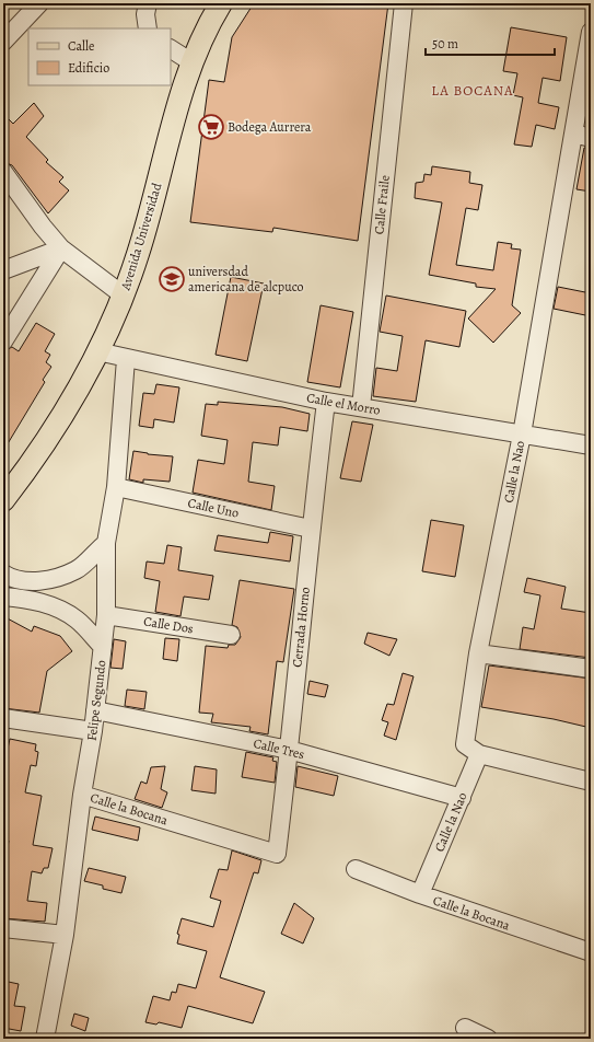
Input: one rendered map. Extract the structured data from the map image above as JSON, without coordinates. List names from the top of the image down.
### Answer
{
  "streets": {
    "main road": ["Avenida Universidad"],
    "street": [
      "Calle Fraile",
      "Calle el Morro",
      "Calle la Nao",
      "Calle Uno",
      "Calle Dos",
      "Cerrada Horno",
      "Felipe Segundo",
      "Calle Tres",
      "Calle la Bocana"
    ]
  },
  "crossings": [
    ["Calle Fraile", "Calle el Morro"],
    ["Avenida Universidad", "Calle el Morro"],
    ["Calle el Morro", "Calle la Nao"],
    ["Calle el Morro", "Cerrada Horno"],
    ["Calle el Morro", "Felipe Segundo"],
    ["Calle la Nao", "Calle Tres"],
    ["Calle la Nao", "Calle la Bocana"],
    ["Calle Uno", "Cerrada Horno"],
    ["Calle Uno", "Felipe Segundo"],
    ["Calle Dos", "Felipe Segundo"],
    ["Cerrada Horno", "Calle Tres"],
    ["Cerrada Horno", "Calle la Bocana"],
    ["Felipe Segundo", "Calle Tres"],
    ["Felipe Segundo", "Calle la Bocana"]
  ],
  "districts": ["LA BOCANA"],
  "places": {
    "supermarket": ["Bodega Aurrera"],
    "school or university": ["universdad americana de alcpuco"]
  },
  "legend": ["Calle", "Edificio"],
  "scale_bar": "50 m"
}
